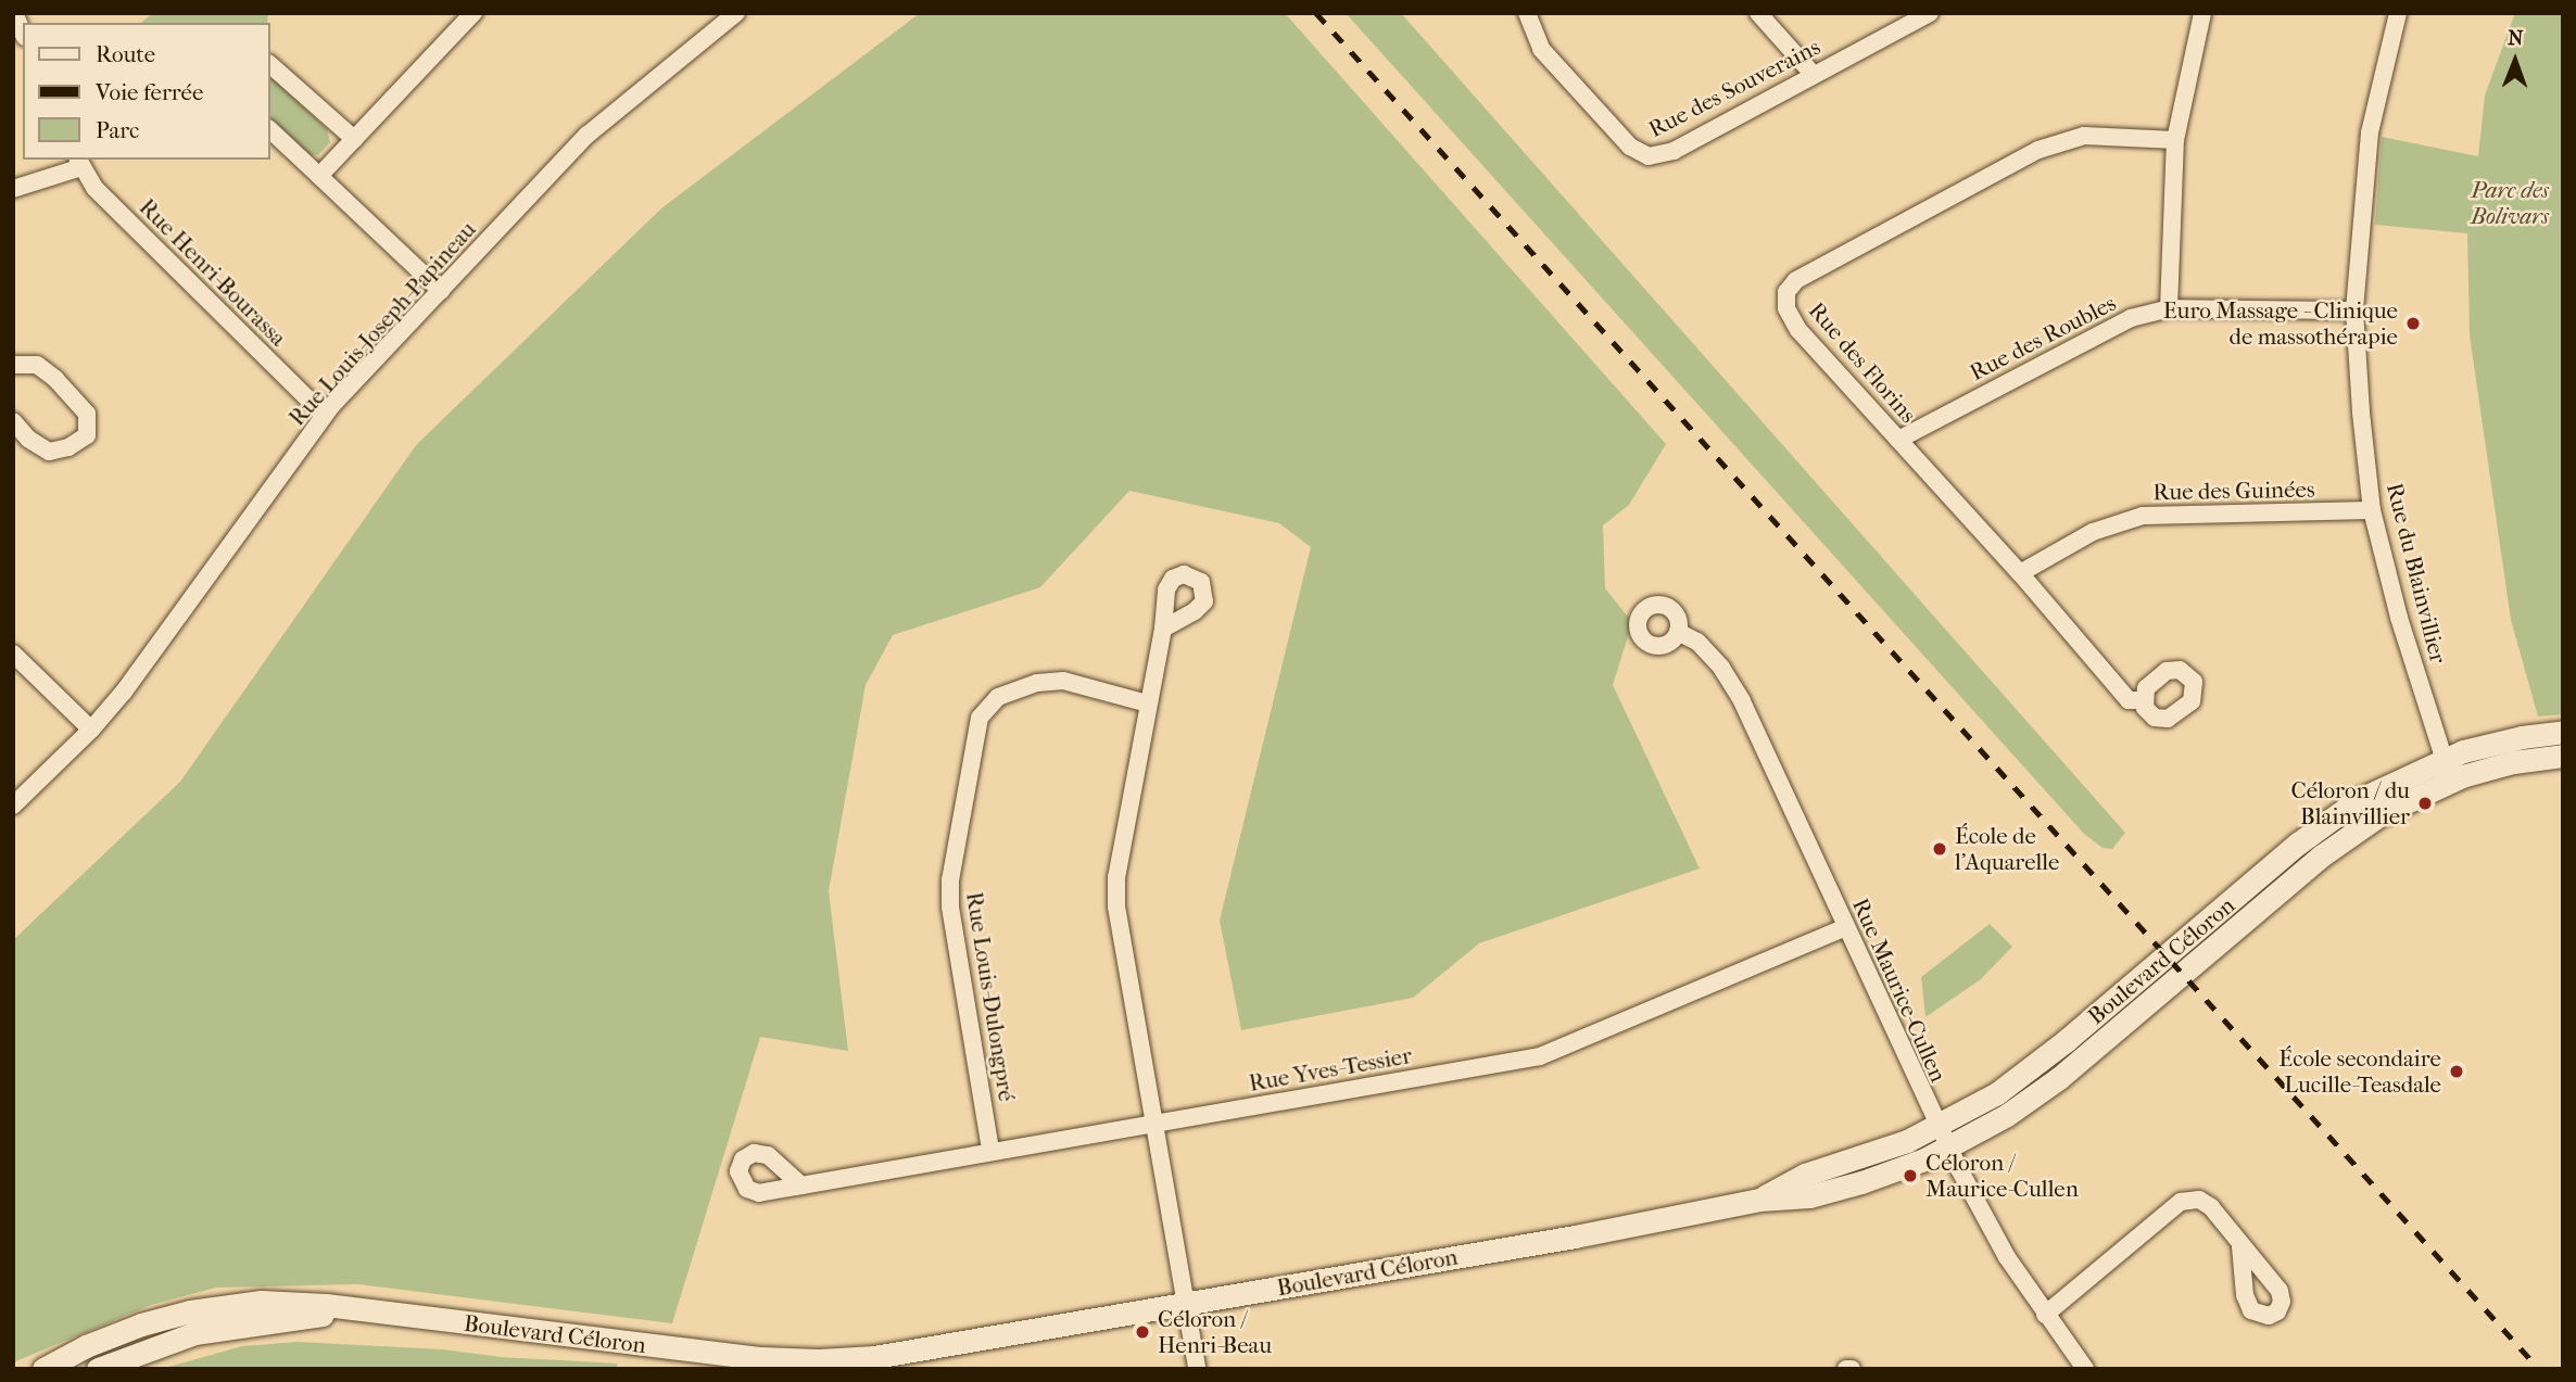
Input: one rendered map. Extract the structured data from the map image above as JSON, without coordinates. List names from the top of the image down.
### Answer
{
  "streets": {
    "street": [
      "Rue des Souverains",
      "Rue Henri-Bourassa",
      "Rue Louis-Joseph-Papineau",
      "Rue des Roubles",
      "Rue des Florins",
      "Rue des Guinées",
      "Rue du Blainvillier",
      "Boulevard Céloron",
      "Rue Maurice-Cullen",
      "Rue Louis-Dulongpré",
      "Rue Yves-Tessier"
    ]
  },
  "crossings": [
    ["Rue Henri-Bourassa", "Rue Louis-Joseph-Papineau"],
    ["Rue des Roubles", "Rue des Florins"],
    ["Rue des Roubles", "Rue du Blainvillier"],
    ["Rue des Florins", "Rue des Guinées"],
    ["Rue des Guinées", "Rue du Blainvillier"],
    ["Rue du Blainvillier", "Boulevard Céloron"],
    ["Boulevard Céloron", "Rue Maurice-Cullen"],
    ["Rue Maurice-Cullen", "Rue Yves-Tessier"],
    ["Rue Louis-Dulongpré", "Rue Yves-Tessier"]
  ],
  "parks": ["Parc des Bolivars"],
  "places": [
    "Euro Massage - Clinique de massothérapie",
    "Céloron / du Blainvillier",
    "École de l'Aquarelle",
    "École secondaire Lucille-Teasdale",
    "Céloron / Maurice-Cullen",
    "Céloron / Henri-Beau"
  ],
  "legend": ["Route", "Voie ferrée", "Parc"],
  "north": "top"
}
